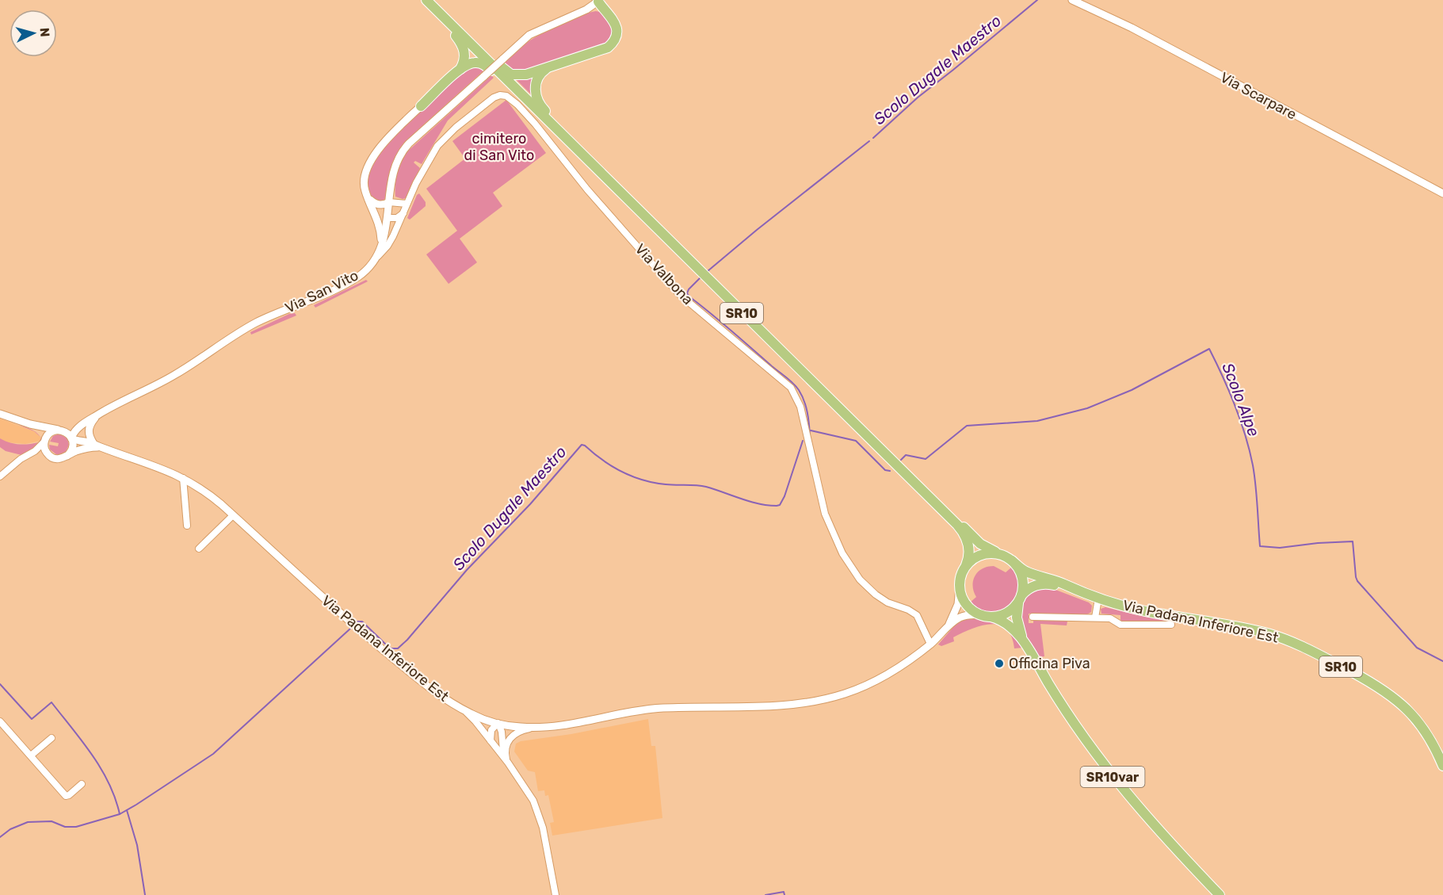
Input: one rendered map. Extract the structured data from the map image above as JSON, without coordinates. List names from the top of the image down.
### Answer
{
  "streets": {
    "main road": ["SR10", "Via Padana Inferiore Est", "SR10var"],
    "street": ["Via Scarpare", "Via Valbona", "Via San Vito"]
  },
  "crossings": [
    ["Via Valbona", "Via San Vito"],
    ["Via Valbona", "Via Padana Inferiore Est"],
    ["Via San Vito", "Via Padana Inferiore Est"],
    ["SR10", "Via Padana Inferiore Est"],
    ["SR10", "SR10var"],
    ["Via Padana Inferiore Est", "SR10var"]
  ],
  "water": ["Scolo Dugale Maestro", "Scolo Alpe"],
  "parks": ["cimitero di San Vito"],
  "places": ["Officina Piva"],
  "north": "right"
}
